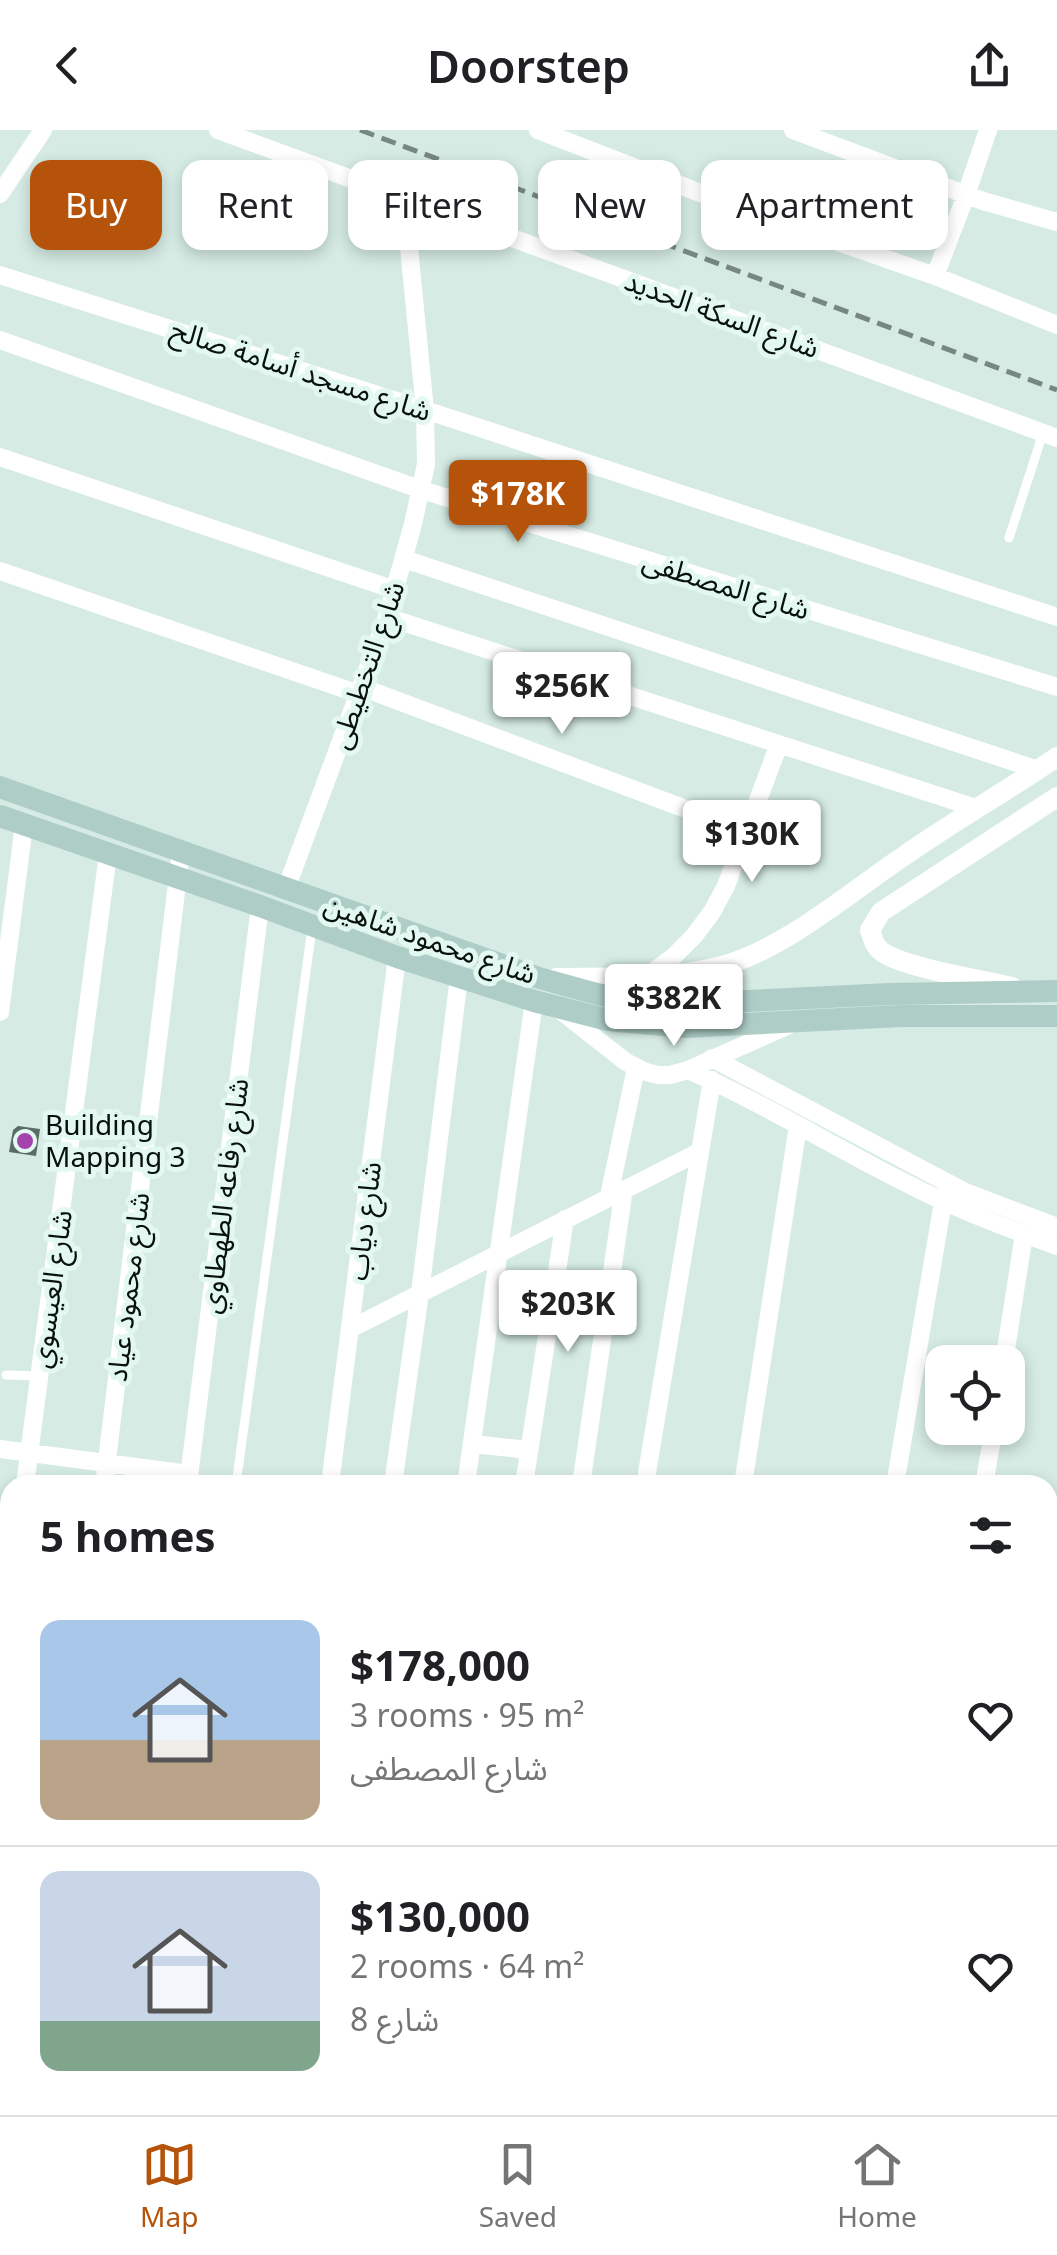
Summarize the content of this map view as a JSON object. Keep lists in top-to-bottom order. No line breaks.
{"streets":{"main road":["شارع محمود شاهين"],"street":["شارع السكة الحديد","شارع مسجد أسامة صالح","شارع المصطفى","شارع التخطيطى","شارع رفاعه الطهطاوي","شارع دياب","شارع محمود عياد","شارع العيسوي"]},"crossings":[["شارع مسجد أسامة صالح","شارع التخطيطى"],["شارع المصطفى","شارع التخطيطى"],["شارع التخطيطى","شارع محمود شاهين"],["شارع محمود شاهين","شارع رفاعه الطهطاوي"],["شارع محمود شاهين","شارع دياب"],["شارع محمود شاهين","شارع محمود عياد"],["شارع محمود شاهين","شارع العيسوي"]],"places":["Building Mapping 3"],"page":{"header":"Doorstep","chip":["Buy","Rent","Filters","New","Apartment"],"price":["$178K","$256K","$130K","$382K","$203K"],"heading":"5 homes","list":[{"name":"$178,000","note":"3 rooms · 95 m² · شارع المصطفى"},{"name":"$130,000","note":"2 rooms · 64 m² · شارع 8"}],"tabs":["Map","Saved","Home"]}}
